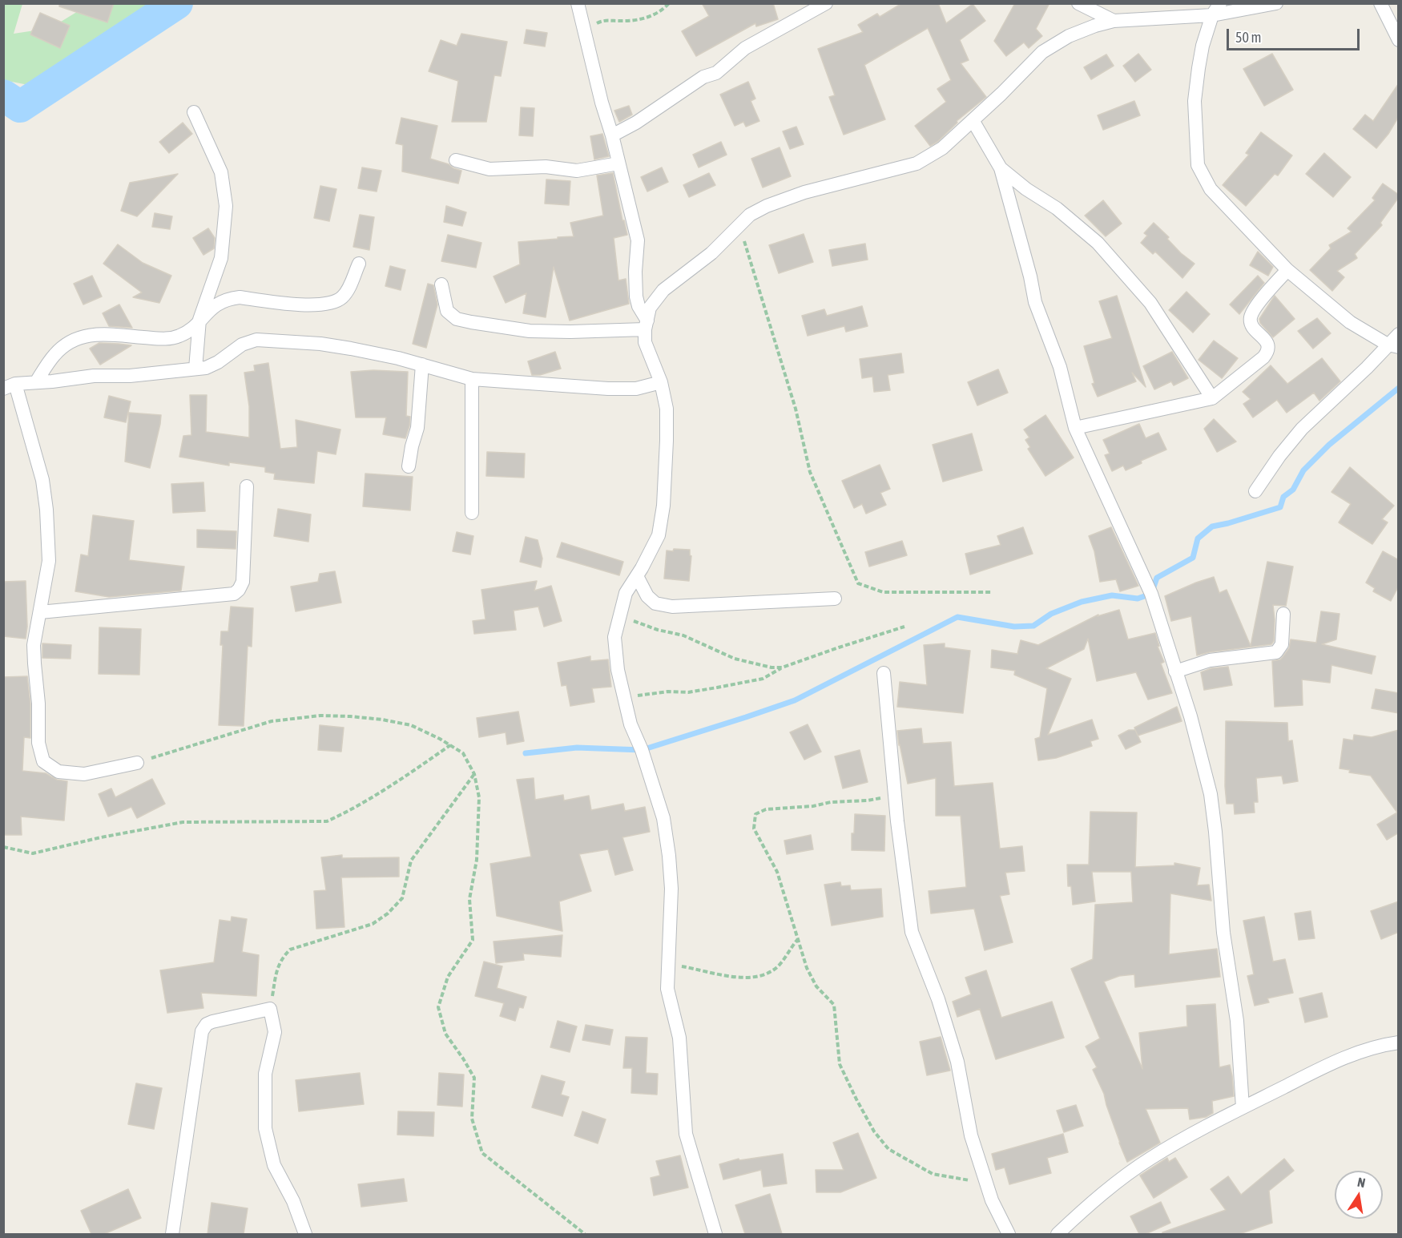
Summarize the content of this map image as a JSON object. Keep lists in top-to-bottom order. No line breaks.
{"scale_bar":"50 m","north":"top"}
